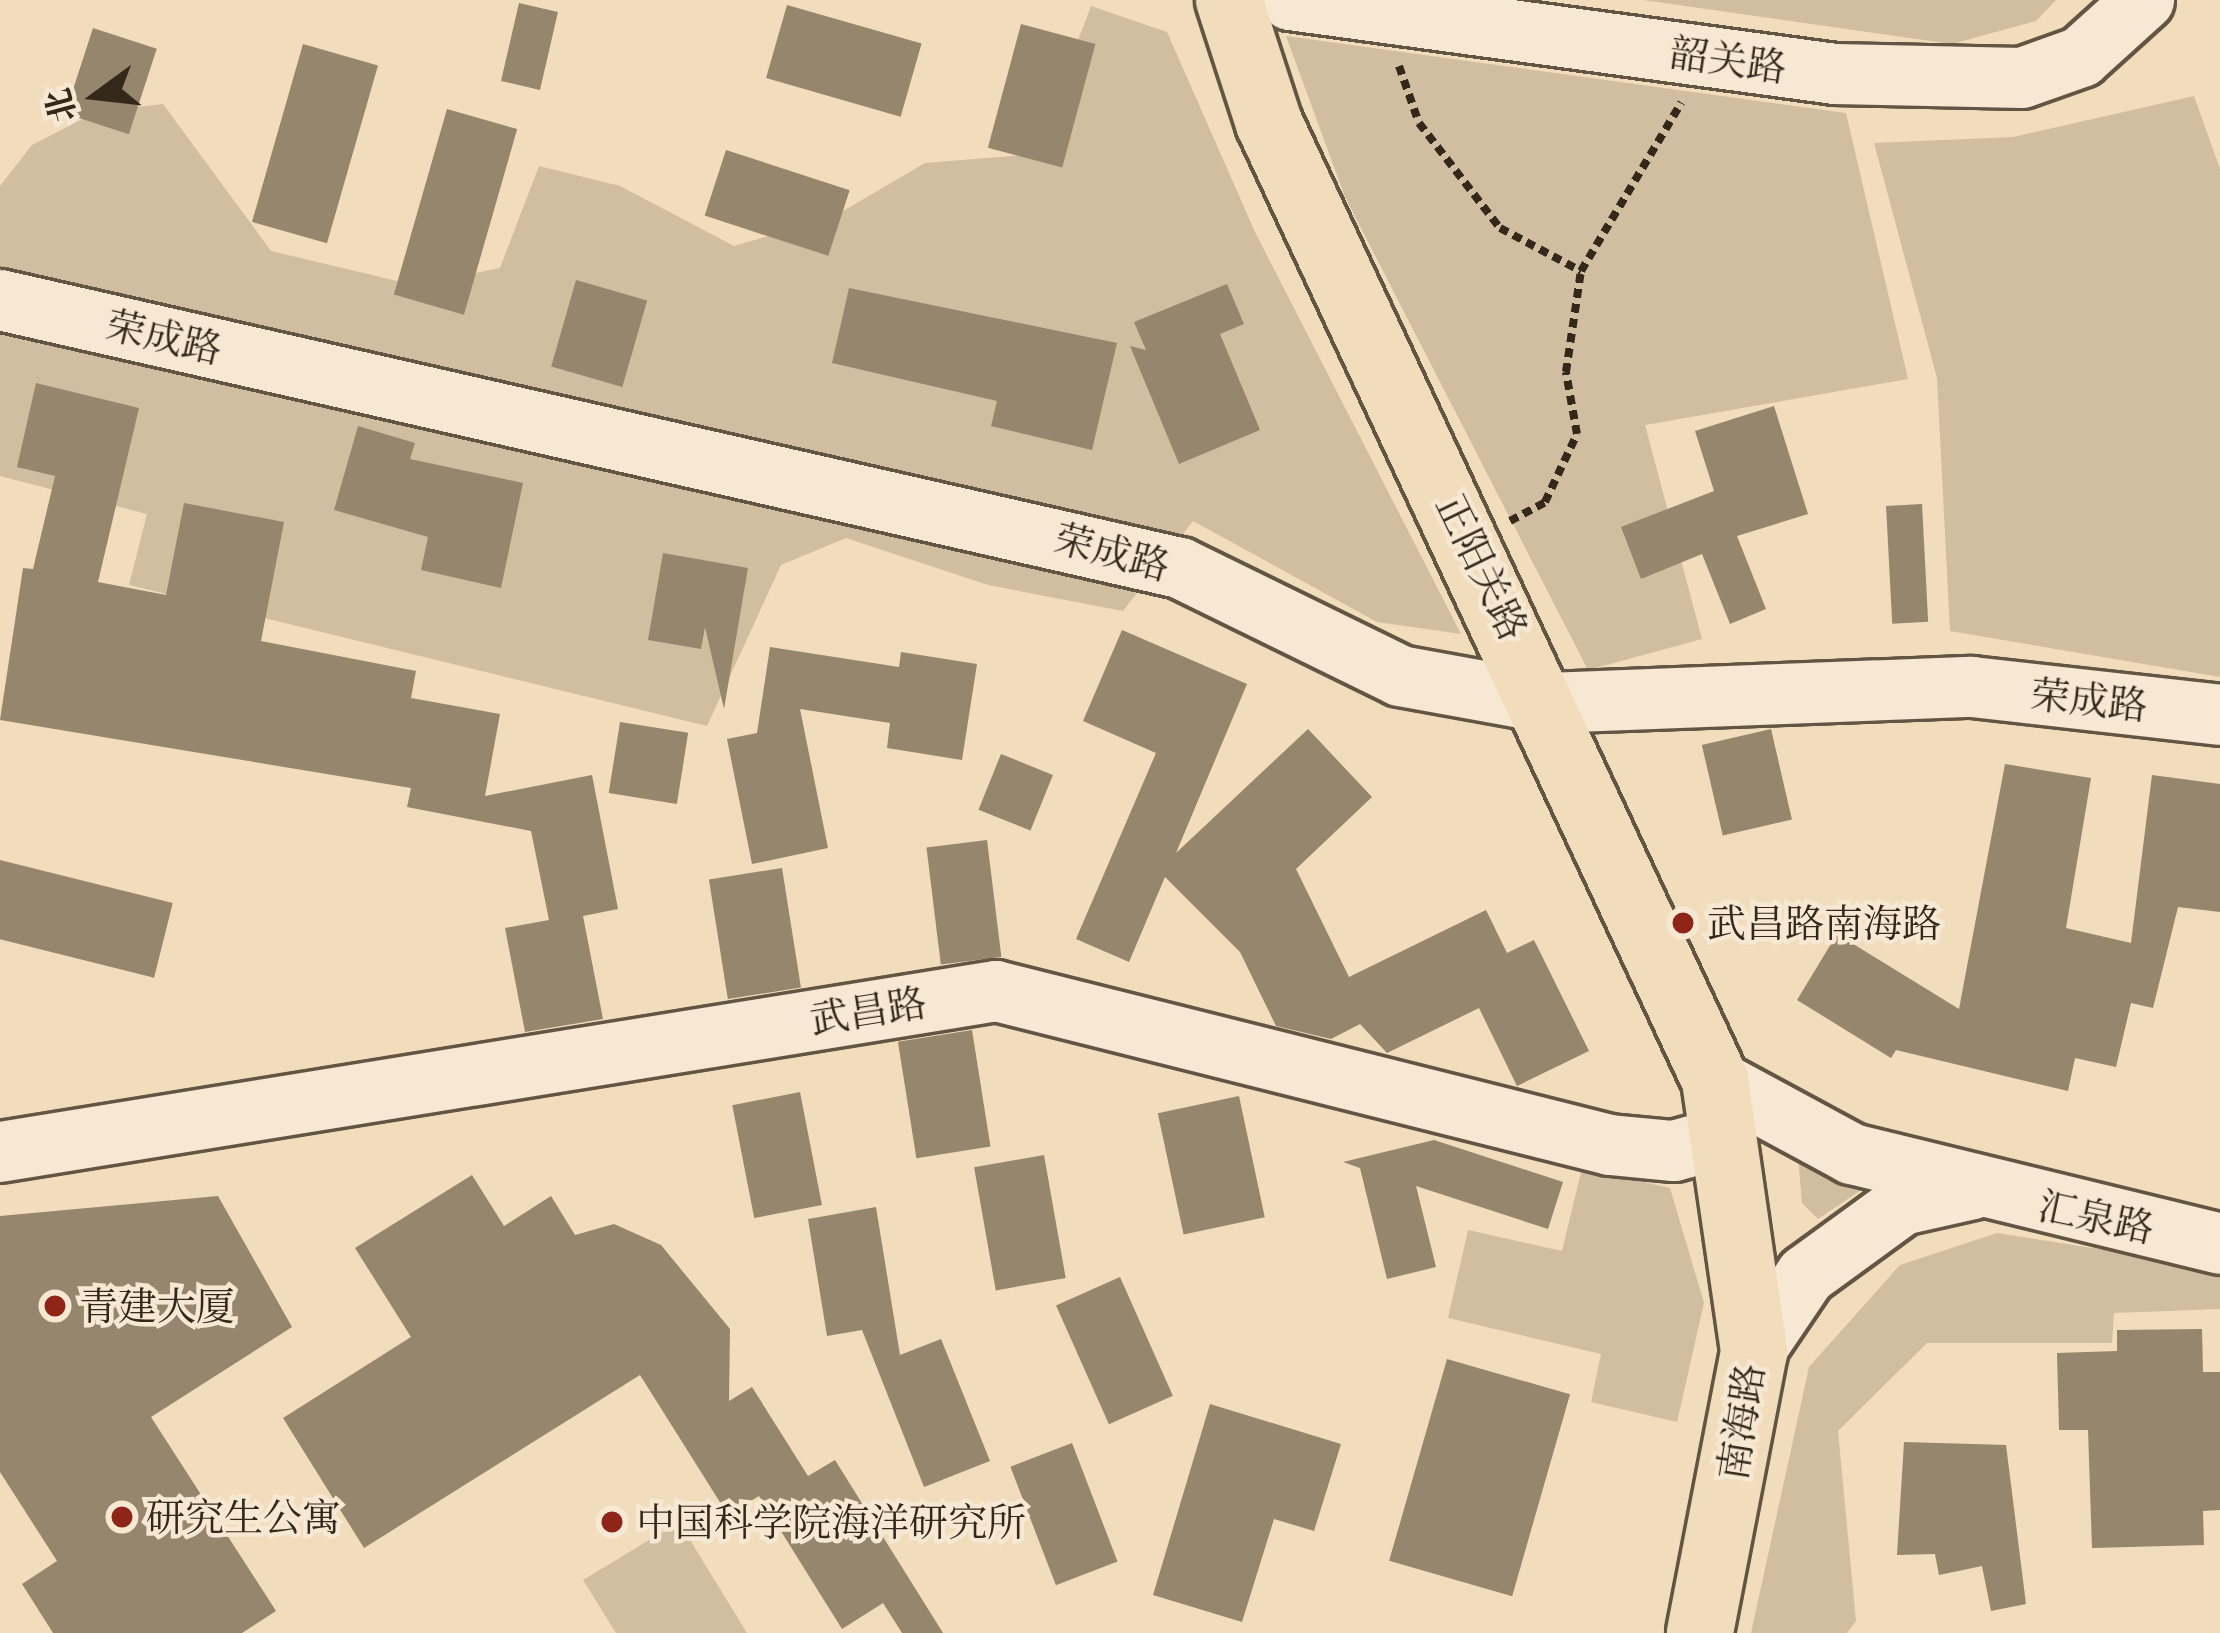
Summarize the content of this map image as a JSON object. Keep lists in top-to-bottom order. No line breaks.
{"streets":{"main road":["正阳关路","南海路"],"street":["韶关路","荣成路","武昌路","汇泉路"]},"crossings":[["荣成路","正阳关路"],["正阳关路","武昌路"],["正阳关路","汇泉路"],["正阳关路","南海路"],["武昌路","汇泉路"],["武昌路","南海路"],["汇泉路","南海路"]],"places":["武昌路南海路","青建大厦","研究生公寓","中国科学院海洋研究所"],"north":"left"}
